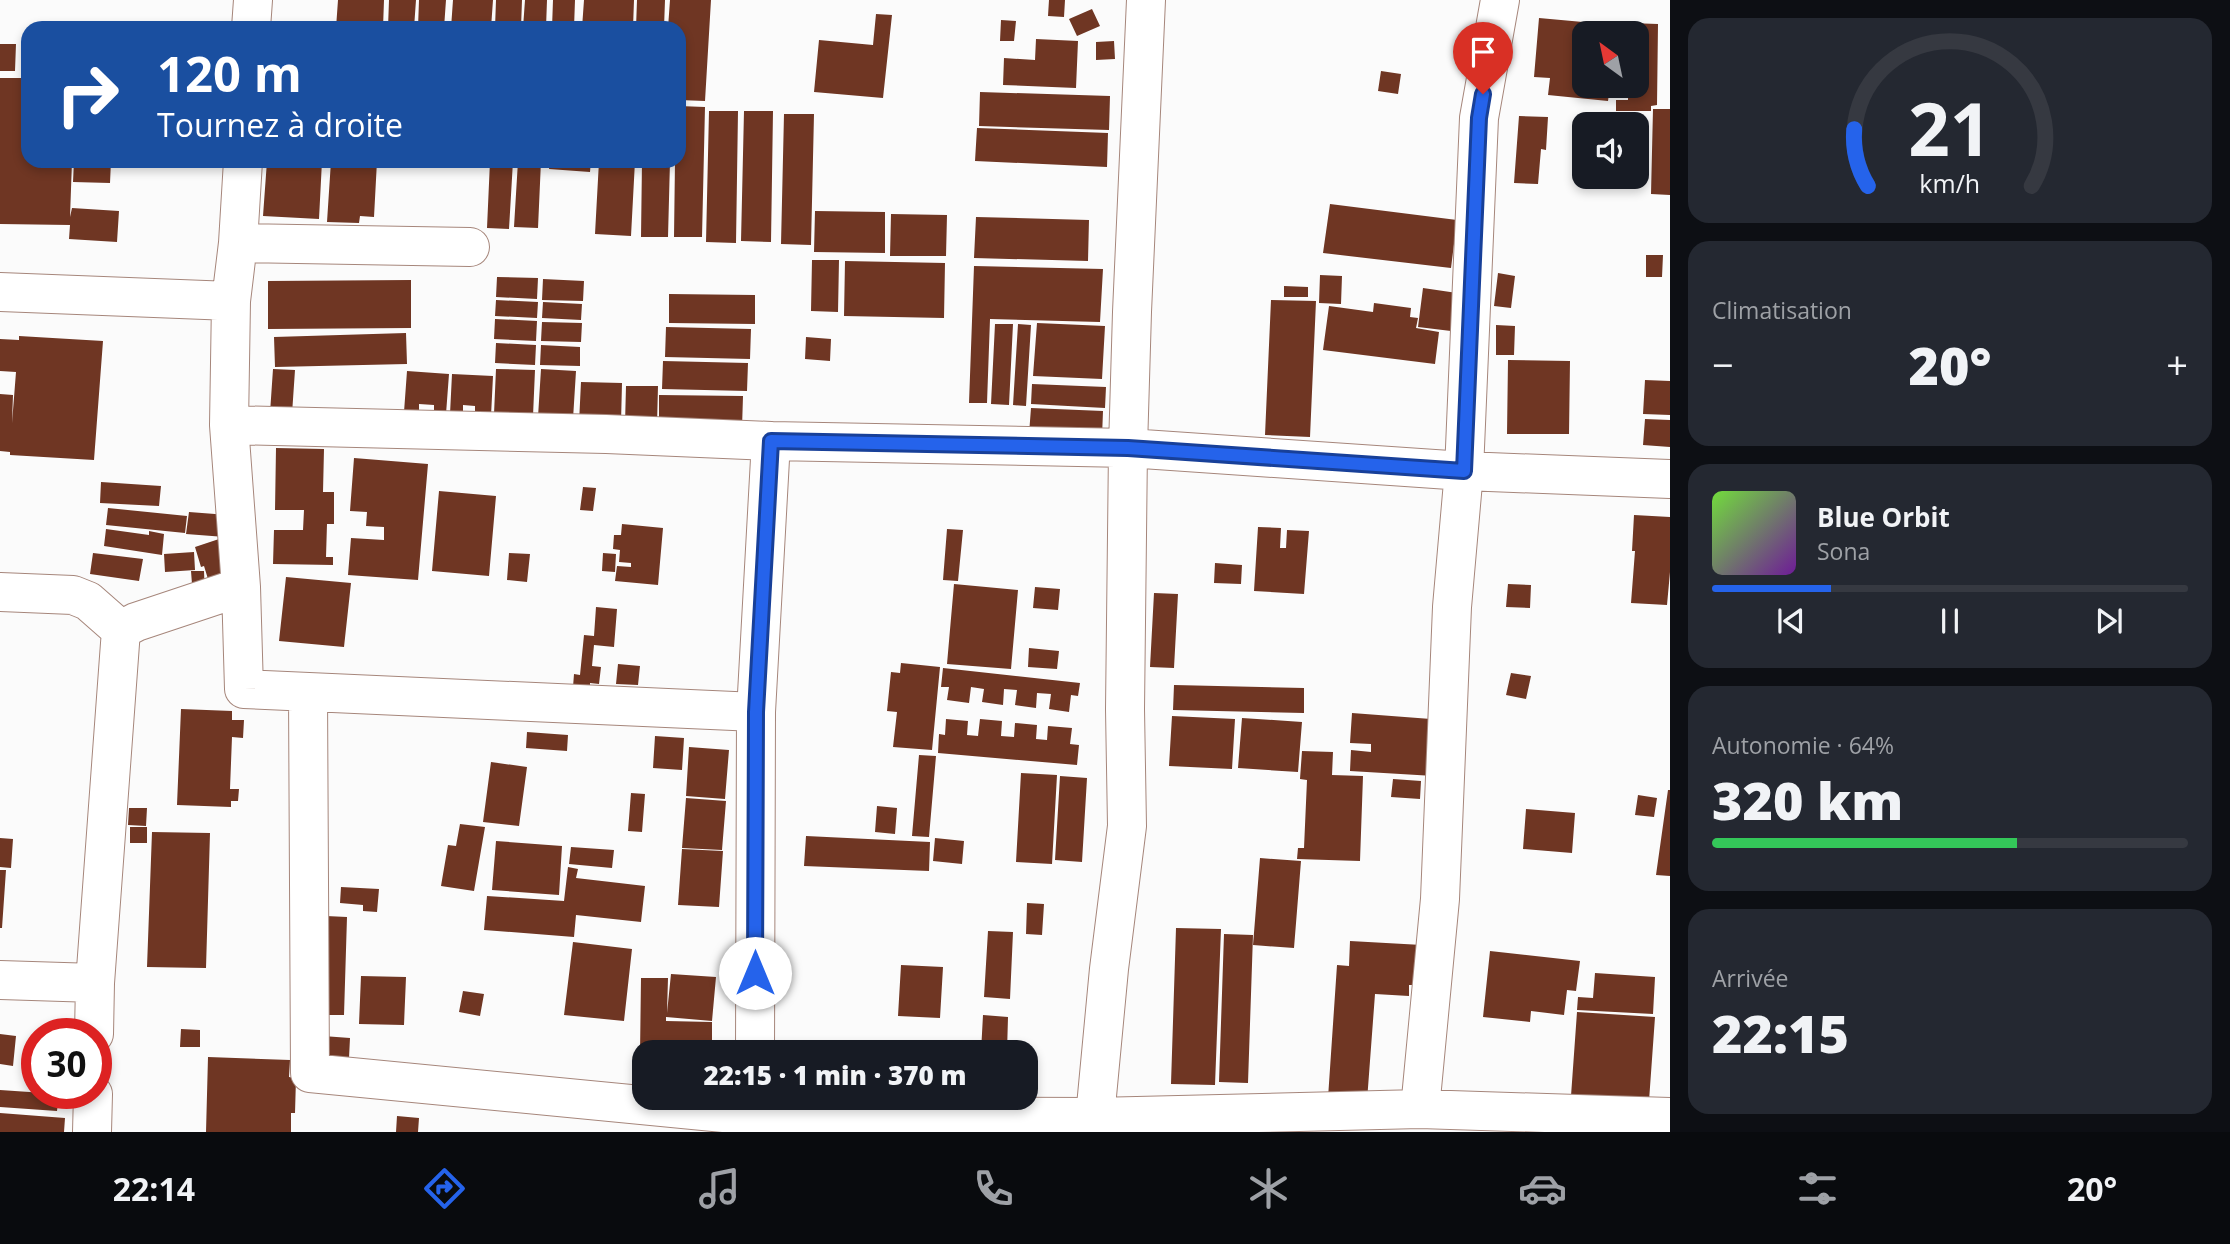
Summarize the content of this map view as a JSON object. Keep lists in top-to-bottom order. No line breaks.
{"north":"top left","page":{"turn":["120 m","Tournez à droite"],"tile":["Climatisation",["Autonomie · 64%","320 km"],["Arrivée","22:15"]],"heat":["−","20°","+"],"song":["Blue Orbit","Sona"],"limit":"30","trip":"22:15 · 1 min · 370 m","tabs":["22:14","20°"],"gauge":["21","km/h"]}}
